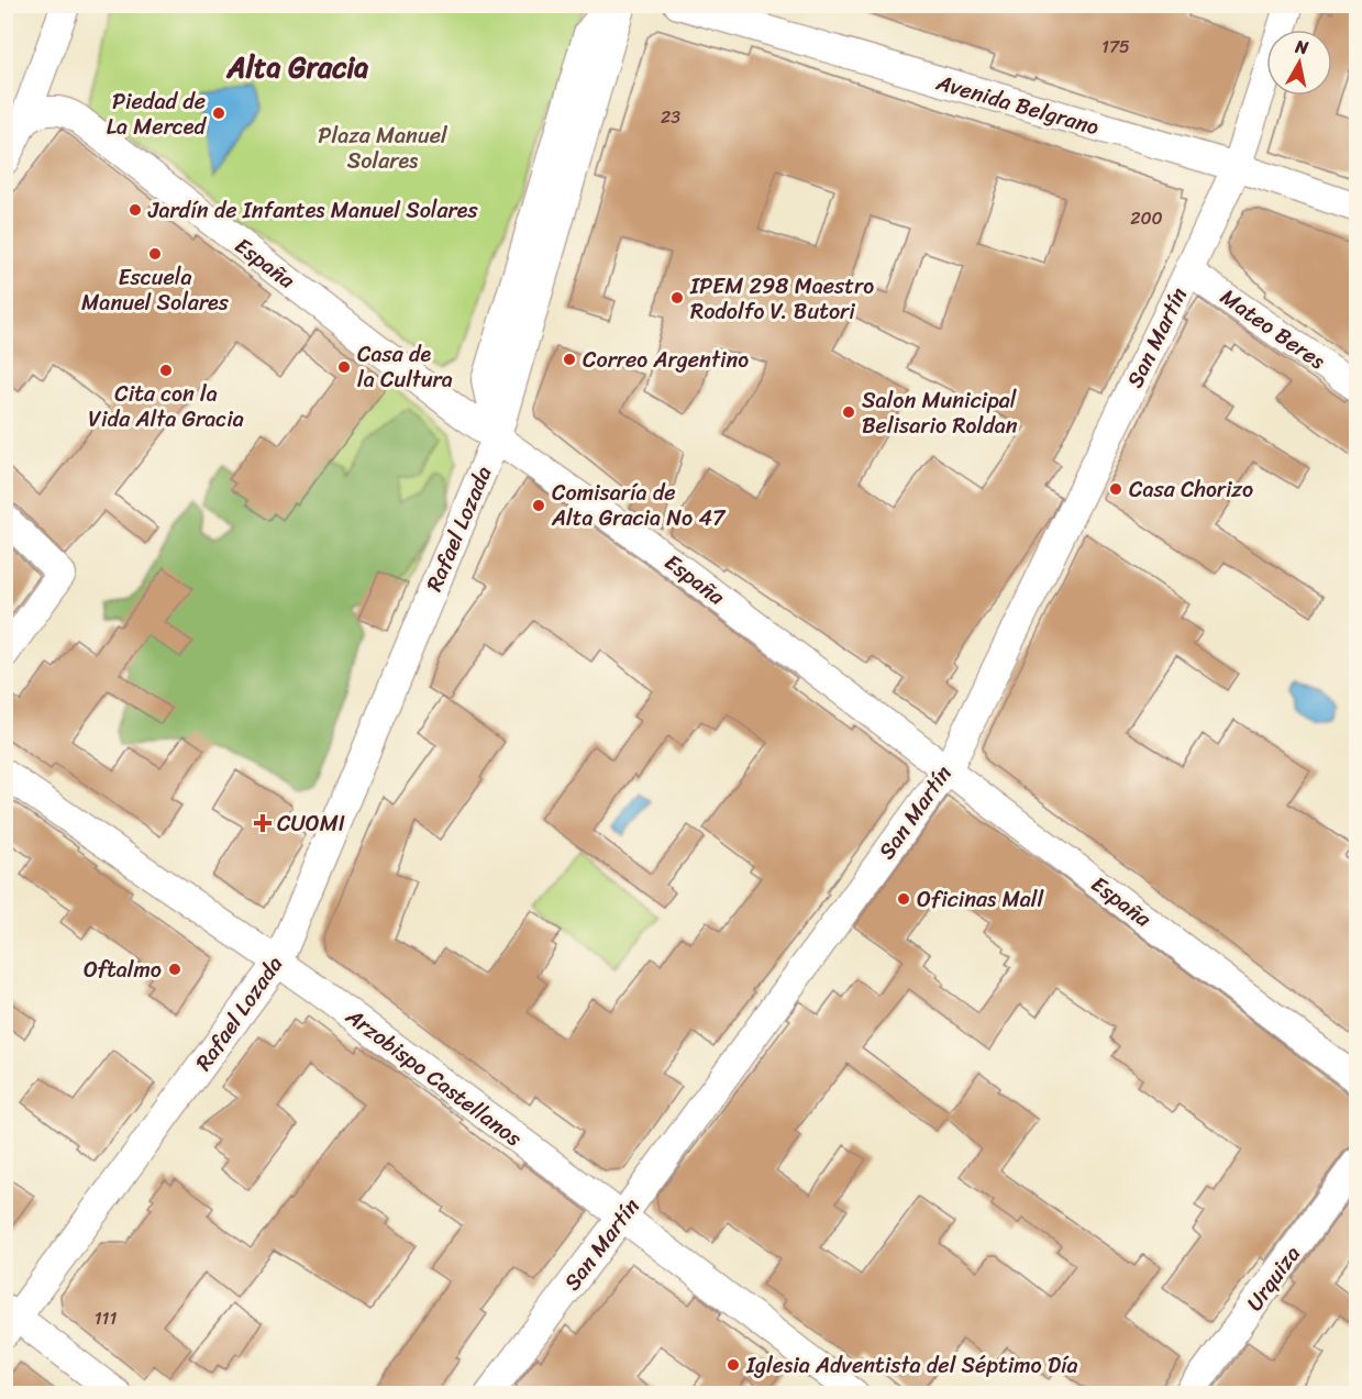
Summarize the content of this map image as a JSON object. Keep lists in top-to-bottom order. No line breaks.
{"streets":{"street":["Avenida Belgrano","España","Mateo Beres","San Martín","Rafael Lozada","Arzobispo Castellanos","Urquiza"]},"crossings":[["Avenida Belgrano","San Martín"],["España","San Martín"],["España","Rafael Lozada"],["Mateo Beres","San Martín"],["San Martín","Arzobispo Castellanos"],["Rafael Lozada","Arzobispo Castellanos"]],"districts":["Alta Gracia"],"parks":["Plaza Manuel Solares"],"places":{"other":["Piedad de La Merced","Jardín de Infantes Manuel Solares","Escuela Manuel Solares","IPEM 298 Maestro Rodolfo V. Butori","Correo Argentino","Casa de la Cultura","Cita con la Vida Alta Gracia","Salon Municipal Belisario Roldan","Casa Chorizo","Comisaría de Alta Gracia No 47","Oficinas Mall","Oftalmo","Iglesia Adventista del Séptimo Día"],"health":["CUOMI"]},"house_numbers":["175","23","200","111"],"north":"top"}
